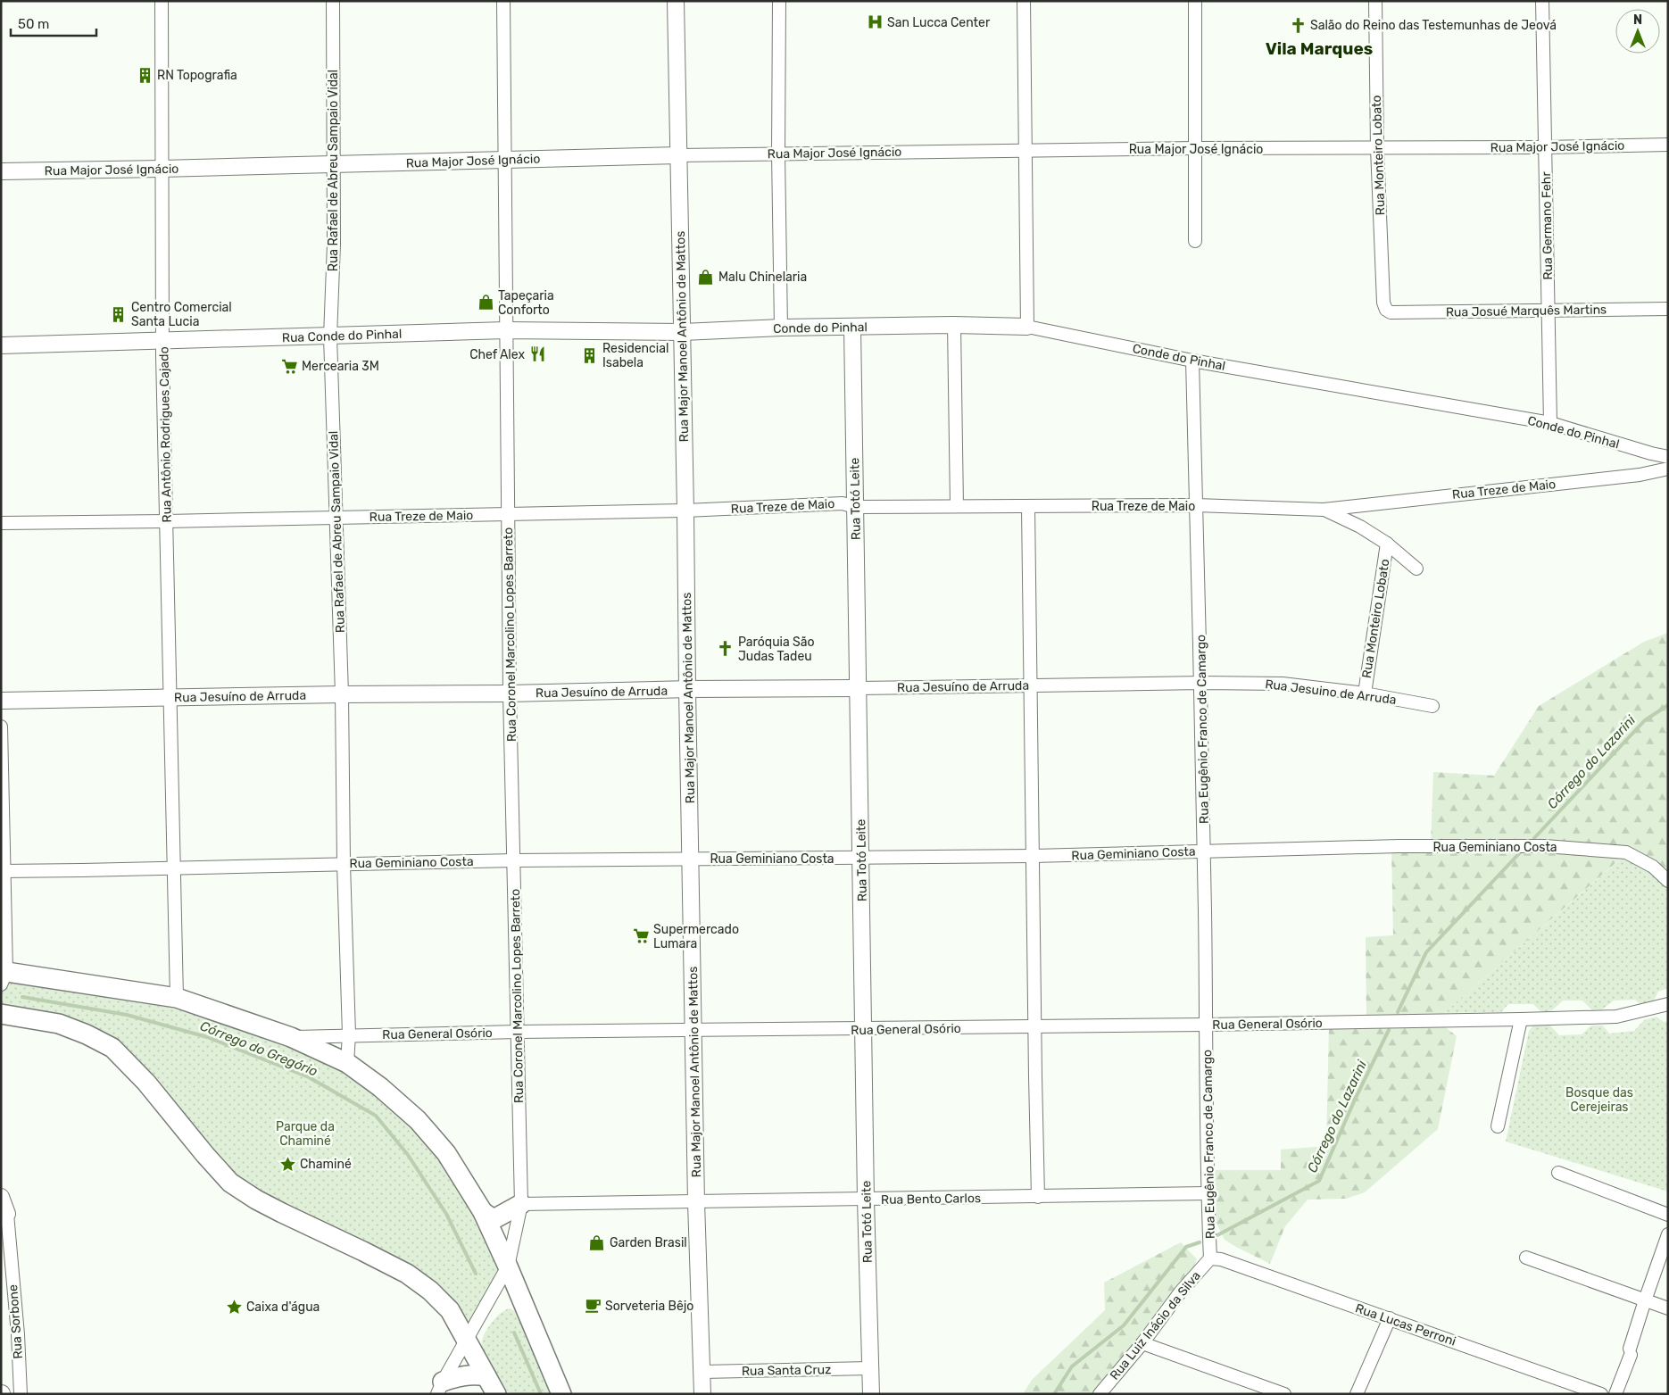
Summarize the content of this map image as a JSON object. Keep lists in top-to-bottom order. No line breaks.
{"streets":{"street":["Rua Major José Ignácio","Rua Monteiro Lobato","Rua Rafael de Abreu Sampaio Vidal","Rua Germano Fehr","Rua Josué Marquês Martins","Conde do Pinhal","Rua Conde do Pinhal","Rua Major Manoel Antônio de Mattos","Rua Antônio Rodrigues Cajado","Rua Treze de Maio","Rua Totó Leite","Rua Coronel Marcolino Lopes Barreto","Rua Jesuíno de Arruda","Rua Jesuino de Arruda","Rua Eugênio Franco de Camargo","Rua Geminiano Costa","Rua General Osório","Rua Bento Carlos","Rua Sorbone","Rua Lucas Perroni","Rua Luiz Inácio da Silva","Rua Santa Cruz"]},"crossings":[["Rua Major José Ignácio","Rua Monteiro Lobato"],["Rua Major José Ignácio","Rua Rafael de Abreu Sampaio Vidal"],["Rua Major José Ignácio","Rua Germano Fehr"],["Rua Major José Ignácio","Rua Major Manoel Antônio de Mattos"],["Rua Major José Ignácio","Rua Antônio Rodrigues Cajado"],["Rua Major José Ignácio","Rua Coronel Marcolino Lopes Barreto"],["Rua Monteiro Lobato","Rua Josué Marquês Martins"],["Rua Monteiro Lobato","Rua Jesuino de Arruda"],["Rua Rafael de Abreu Sampaio Vidal","Rua Conde do Pinhal"],["Rua Rafael de Abreu Sampaio Vidal","Rua Treze de Maio"],["Rua Rafael de Abreu Sampaio Vidal","Rua Jesuíno de Arruda"],["Rua Rafael de Abreu Sampaio Vidal","Rua Geminiano Costa"],["Rua Rafael de Abreu Sampaio Vidal","Rua General Osório"],["Rua Germano Fehr","Rua Josué Marquês Martins"],["Rua Germano Fehr","Conde do Pinhal"],["Conde do Pinhal","Rua Conde do Pinhal"],["Conde do Pinhal","Rua Major Manoel Antônio de Mattos"],["Conde do Pinhal","Rua Totó Leite"],["Conde do Pinhal","Rua Eugênio Franco de Camargo"],["Rua Conde do Pinhal","Rua Major Manoel Antônio de Mattos"],["Rua Conde do Pinhal","Rua Antônio Rodrigues Cajado"],["Rua Conde do Pinhal","Rua Coronel Marcolino Lopes Barreto"],["Rua Major Manoel Antônio de Mattos","Rua Treze de Maio"],["Rua Major Manoel Antônio de Mattos","Rua Jesuíno de Arruda"],["Rua Major Manoel Antônio de Mattos","Rua Geminiano Costa"],["Rua Major Manoel Antônio de Mattos","Rua General Osório"],["Rua Major Manoel Antônio de Mattos","Rua Bento Carlos"],["Rua Major Manoel Antônio de Mattos","Rua Santa Cruz"],["Rua Antônio Rodrigues Cajado","Rua Treze de Maio"],["Rua Antônio Rodrigues Cajado","Rua Jesuíno de Arruda"],["Rua Antônio Rodrigues Cajado","Rua Geminiano Costa"],["Rua Treze de Maio","Rua Totó Leite"],["Rua Treze de Maio","Rua Coronel Marcolino Lopes Barreto"],["Rua Treze de Maio","Rua Eugênio Franco de Camargo"],["Rua Totó Leite","Rua Jesuíno de Arruda"],["Rua Totó Leite","Rua Geminiano Costa"],["Rua Totó Leite","Rua General Osório"],["Rua Totó Leite","Rua Bento Carlos"],["Rua Totó Leite","Rua Santa Cruz"],["Rua Coronel Marcolino Lopes Barreto","Rua Jesuíno de Arruda"],["Rua Coronel Marcolino Lopes Barreto","Rua Geminiano Costa"],["Rua Coronel Marcolino Lopes Barreto","Rua General Osório"],["Rua Coronel Marcolino Lopes Barreto","Rua Bento Carlos"],["Rua Jesuíno de Arruda","Rua Jesuino de Arruda"],["Rua Jesuíno de Arruda","Rua Eugênio Franco de Camargo"],["Rua Jesuino de Arruda","Rua Eugênio Franco de Camargo"],["Rua Eugênio Franco de Camargo","Rua Geminiano Costa"],["Rua Eugênio Franco de Camargo","Rua General Osório"],["Rua Eugênio Franco de Camargo","Rua Bento Carlos"],["Rua Eugênio Franco de Camargo","Rua Lucas Perroni"],["Rua Eugênio Franco de Camargo","Rua Luiz Inácio da Silva"],["Rua Lucas Perroni","Rua Luiz Inácio da Silva"]],"districts":["Vila Marques"],"water":["Córrego do Lazarini","Córrego do Gregório"],"parks":["Bosque das Cerejeiras","Parque da Chaminé"],"places":{"hospital":["San Lucca Center"],"church":["Salão do Reino das Testemunhas de Jeová","Paróquia São Judas Tadeu"],"building":["RN Topografia","Centro Comercial Santa Lucia","Residencial Isabela"],"shop":["Malu Chinelaria","Tapeçaria Conforto","Garden Brasil"],"restaurant":["Chef Alex"],"supermarket":["Mercearia 3M","Supermercado Lumara"],"place":["Chaminé","Caixa d'água"],"cafe":["Sorveteria Bêjo"]},"scale_bar":"50 m","north":"top"}
